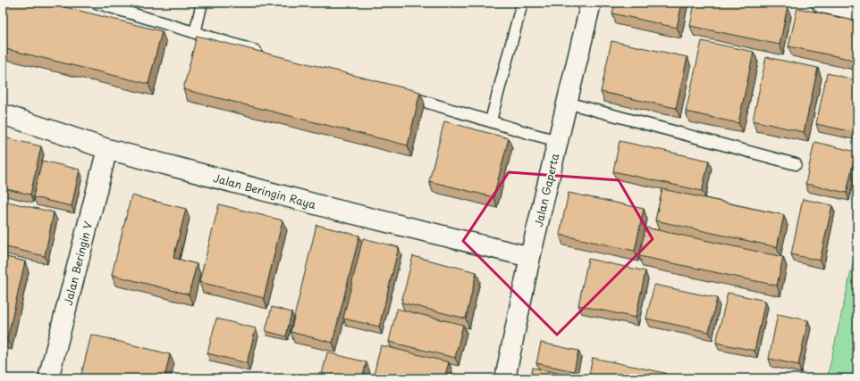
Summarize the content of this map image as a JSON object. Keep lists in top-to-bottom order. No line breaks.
{"streets":{"street":["Jalan Gaperta","Jalan Beringin Raya","Jalan Beringin V"]},"crossings":[["Jalan Gaperta","Jalan Beringin Raya"],["Jalan Beringin Raya","Jalan Beringin V"]]}
